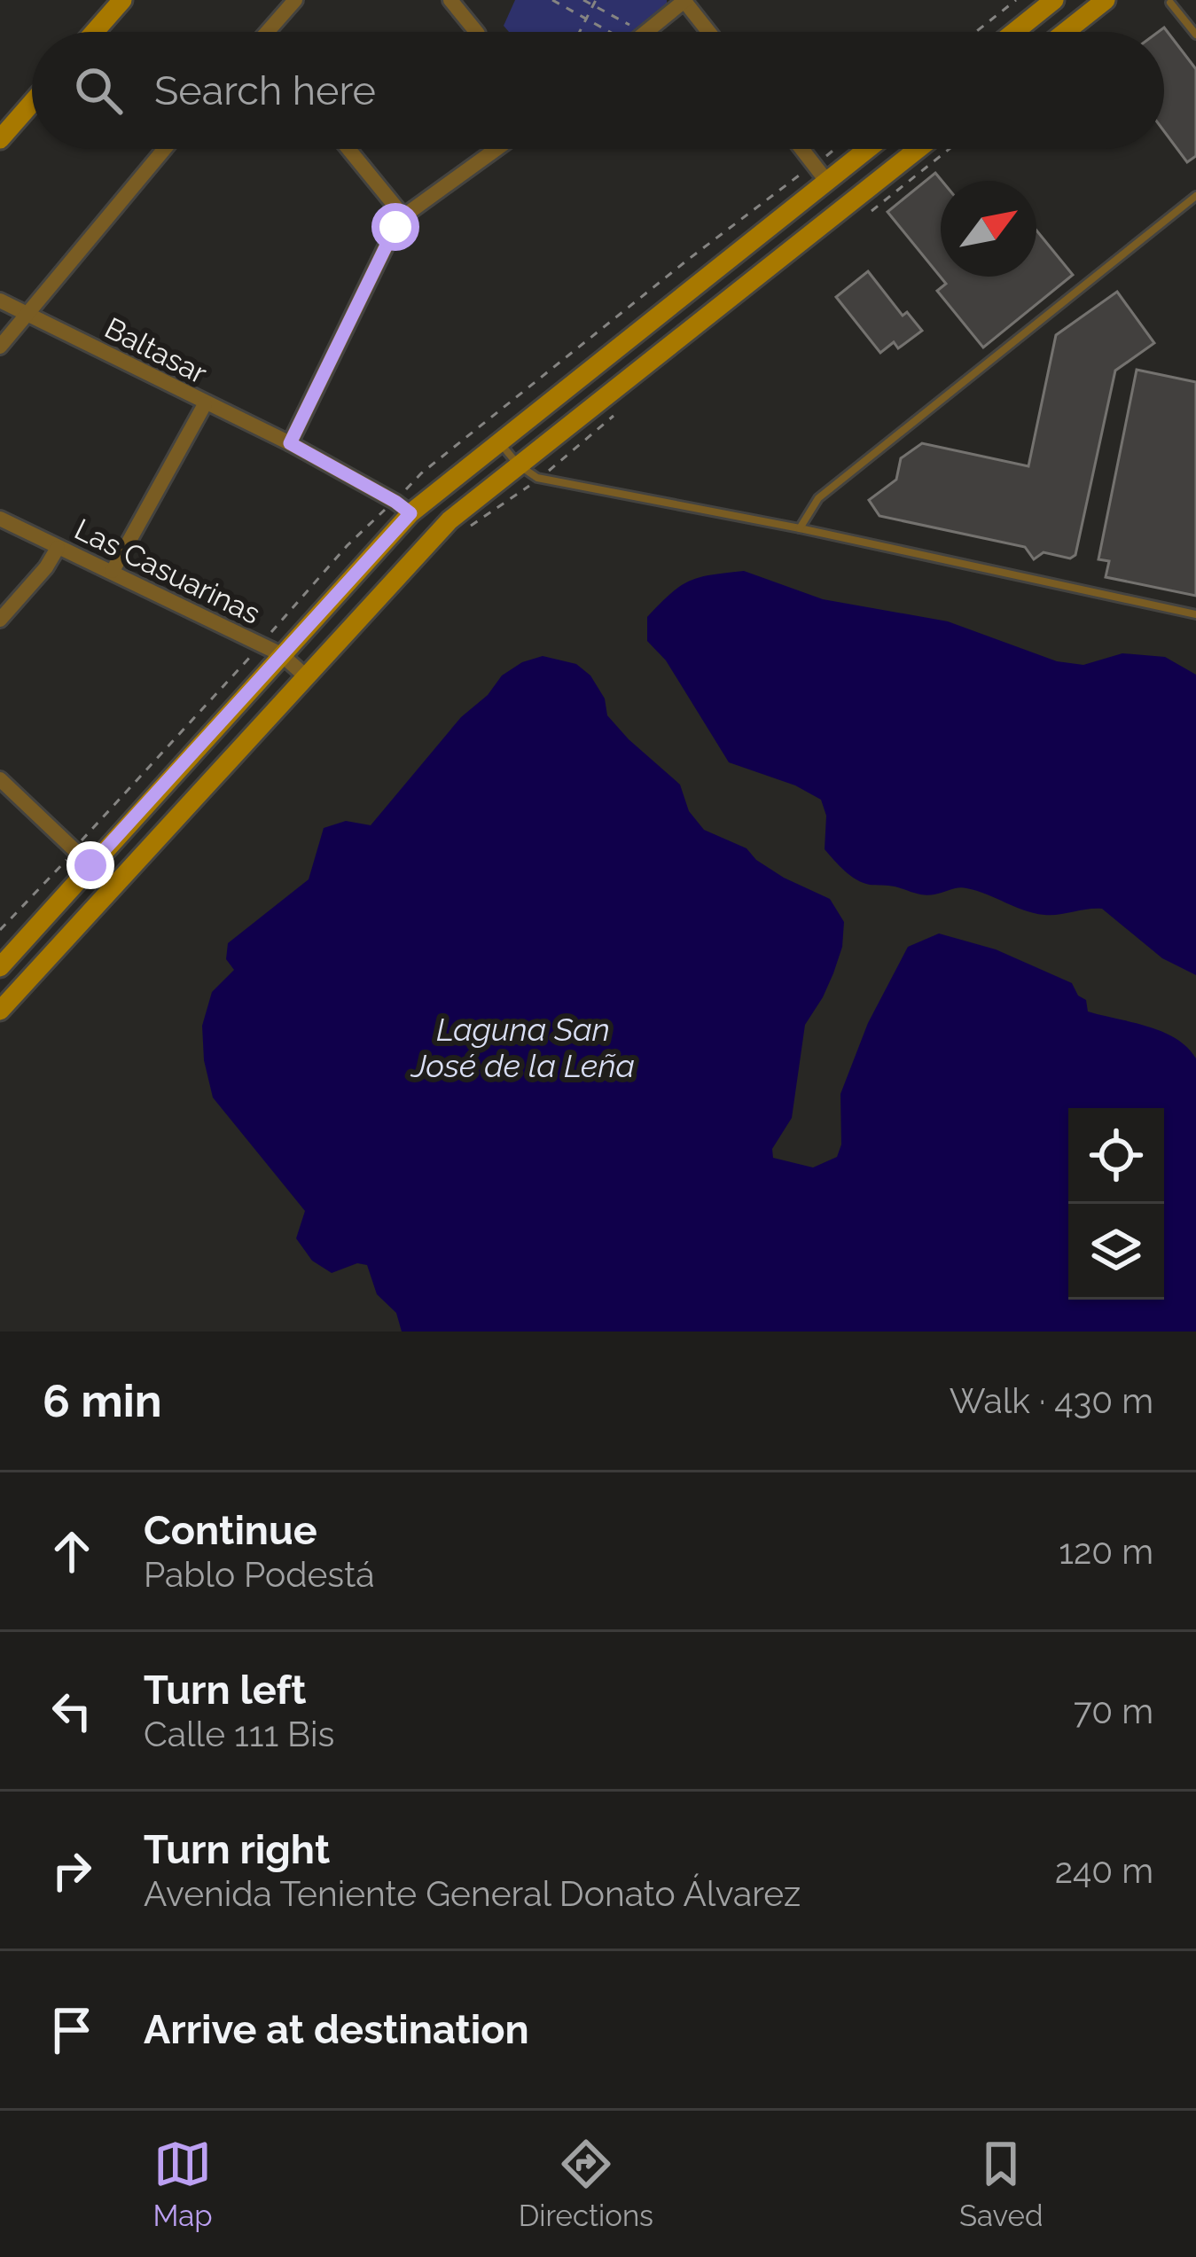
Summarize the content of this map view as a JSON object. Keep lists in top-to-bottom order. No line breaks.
{"streets":{"street":["Baltasar","Las Casuarinas"]},"water":["Laguna San José de la Leña"],"north":"top right","page":{"search":"Search here","heading":["6 min","Walk · 430 m"],"list":[["Continue","Pablo Podestá","120 m"],["Turn left","Calle 111 Bis","70 m"],["Turn right","Avenida Teniente General Donato Álvarez","240 m"],"Arrive at destination"],"nav":["Map","Directions","Saved"]}}
